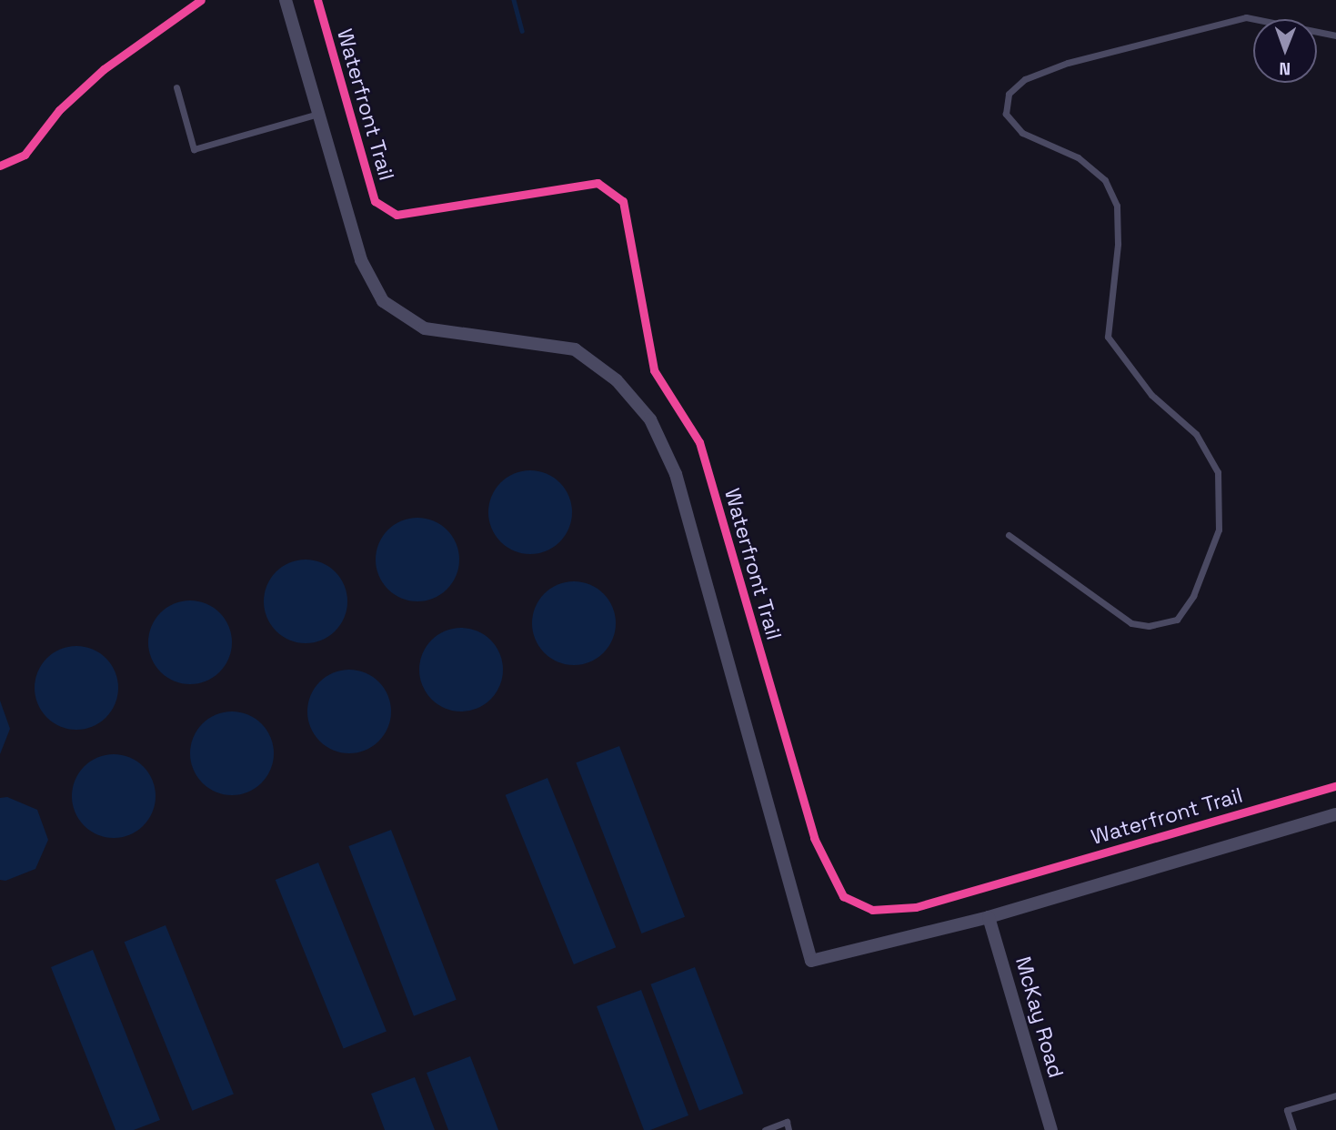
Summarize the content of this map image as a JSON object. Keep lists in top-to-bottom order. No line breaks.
{"streets":{"street":["McKay Road"],"cycle path":["Waterfront Trail"]},"north":"bottom"}
